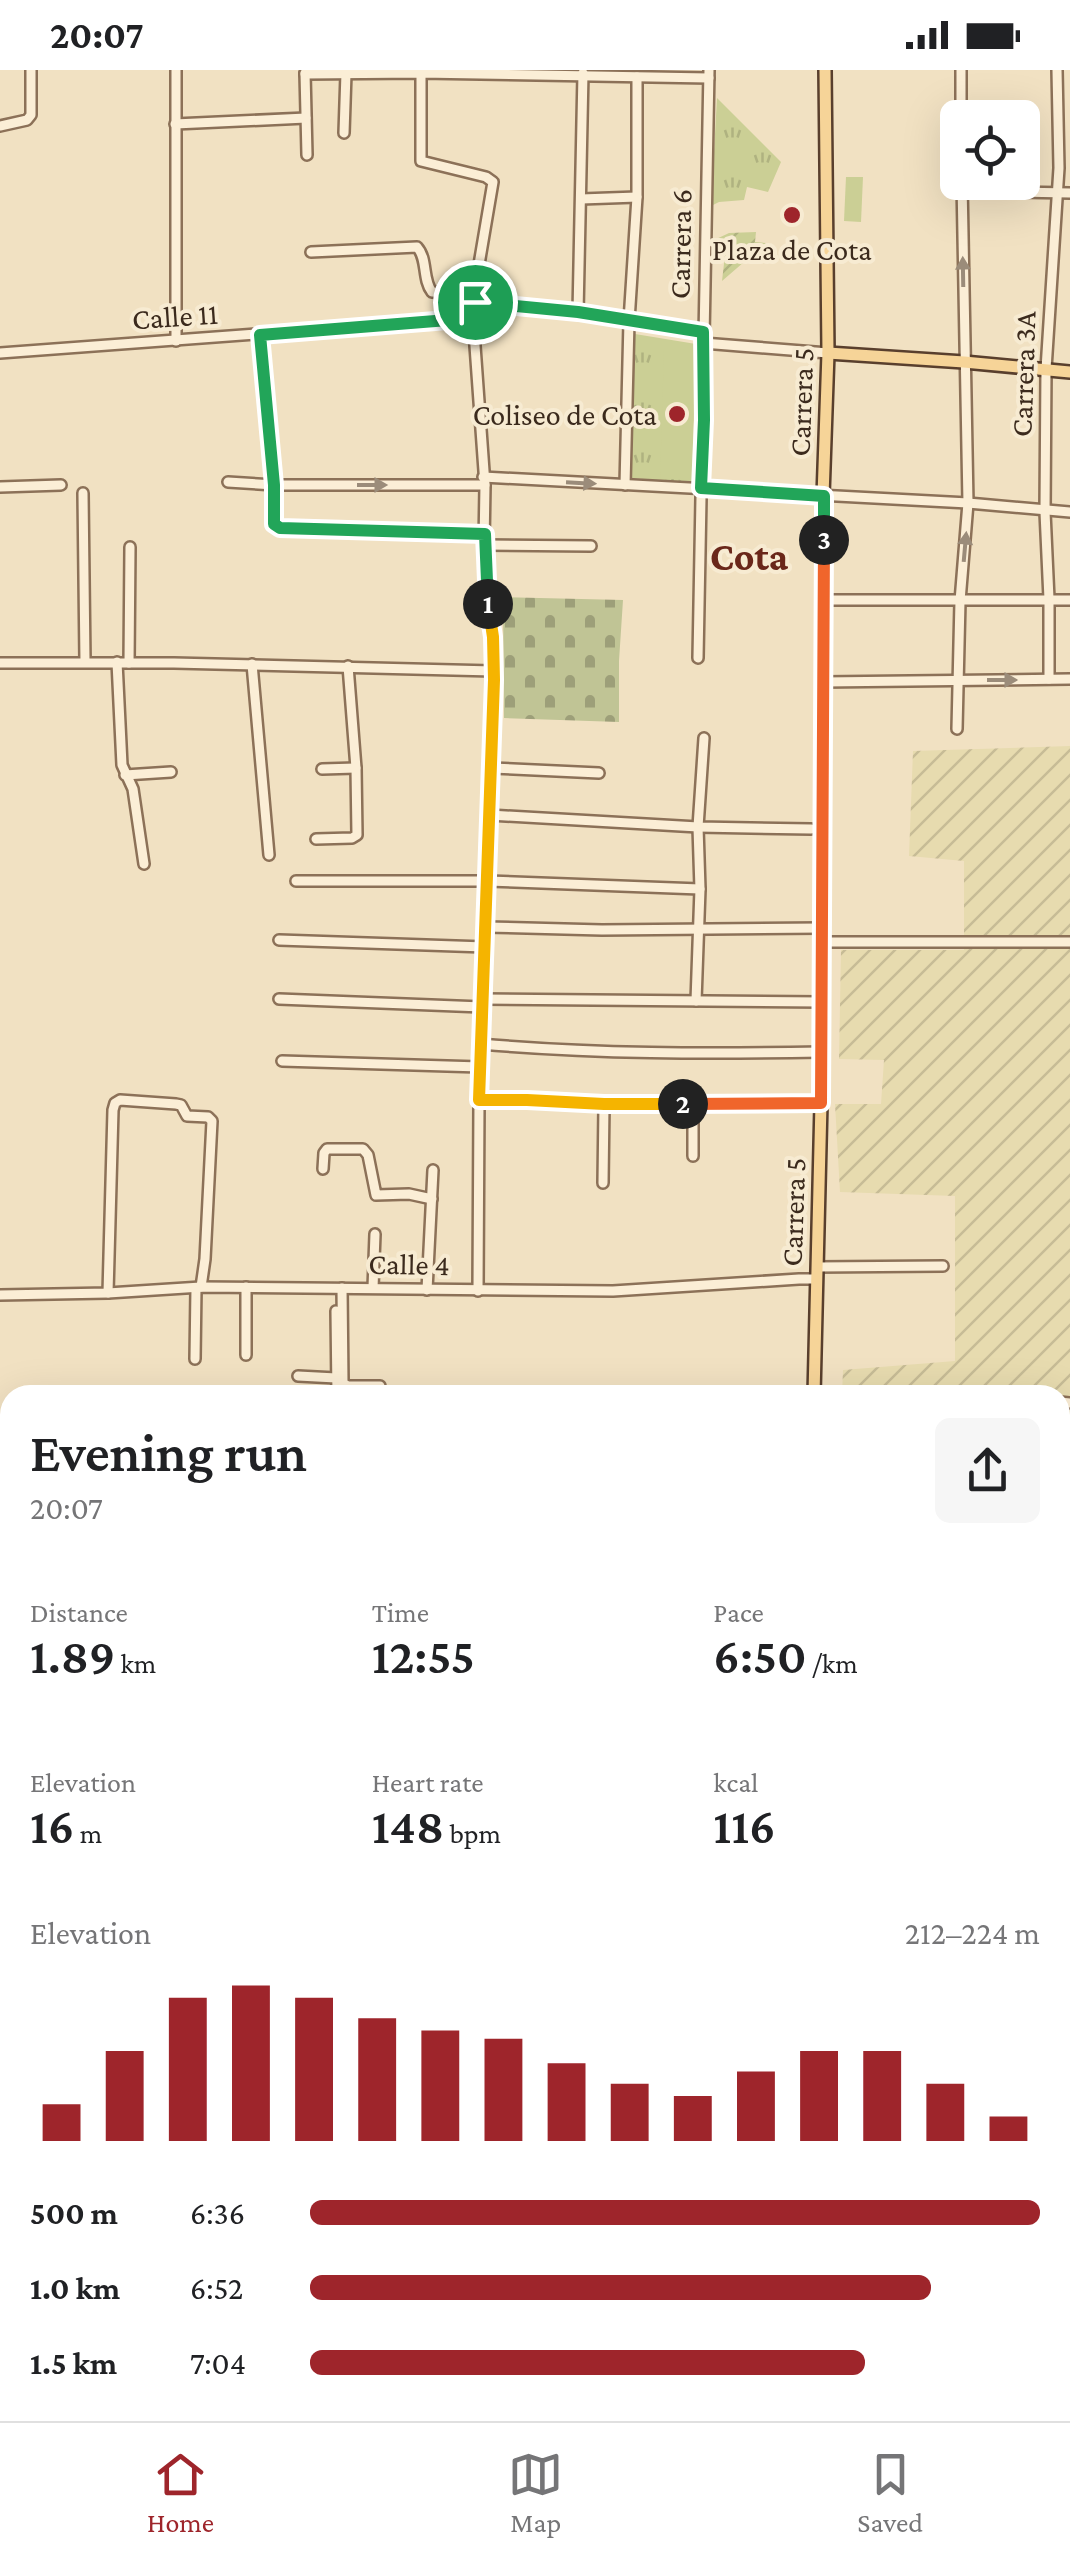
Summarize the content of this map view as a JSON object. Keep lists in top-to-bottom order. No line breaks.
{"streets":{"main road":["Carrera 5"],"street":["Carrera 6","Calle 11","Carrera 3A","Calle 4"]},"crossings":[["Carrera 5","Calle 4"]],"districts":["Cota"],"places":["Plaza de Cota","Coliseo de Cota"],"page":{"status":"20:07","pins":["3","1","2"],"heading":["Evening run","20:07"],"stats":[["Distance","1.89 km"],["Time","12:55"],["Pace","6:50 /km"],["Elevation","16 m"],["Heart rate","148 bpm"],["kcal","116"]],"chart":["Elevation","212–224 m"],"list":[{"name":"500 m","note":"6:36"},{"name":"1.0 km","note":"6:52"},{"name":"1.5 km","note":"7:04"}],"tabs":["Home","Map","Saved"]}}
